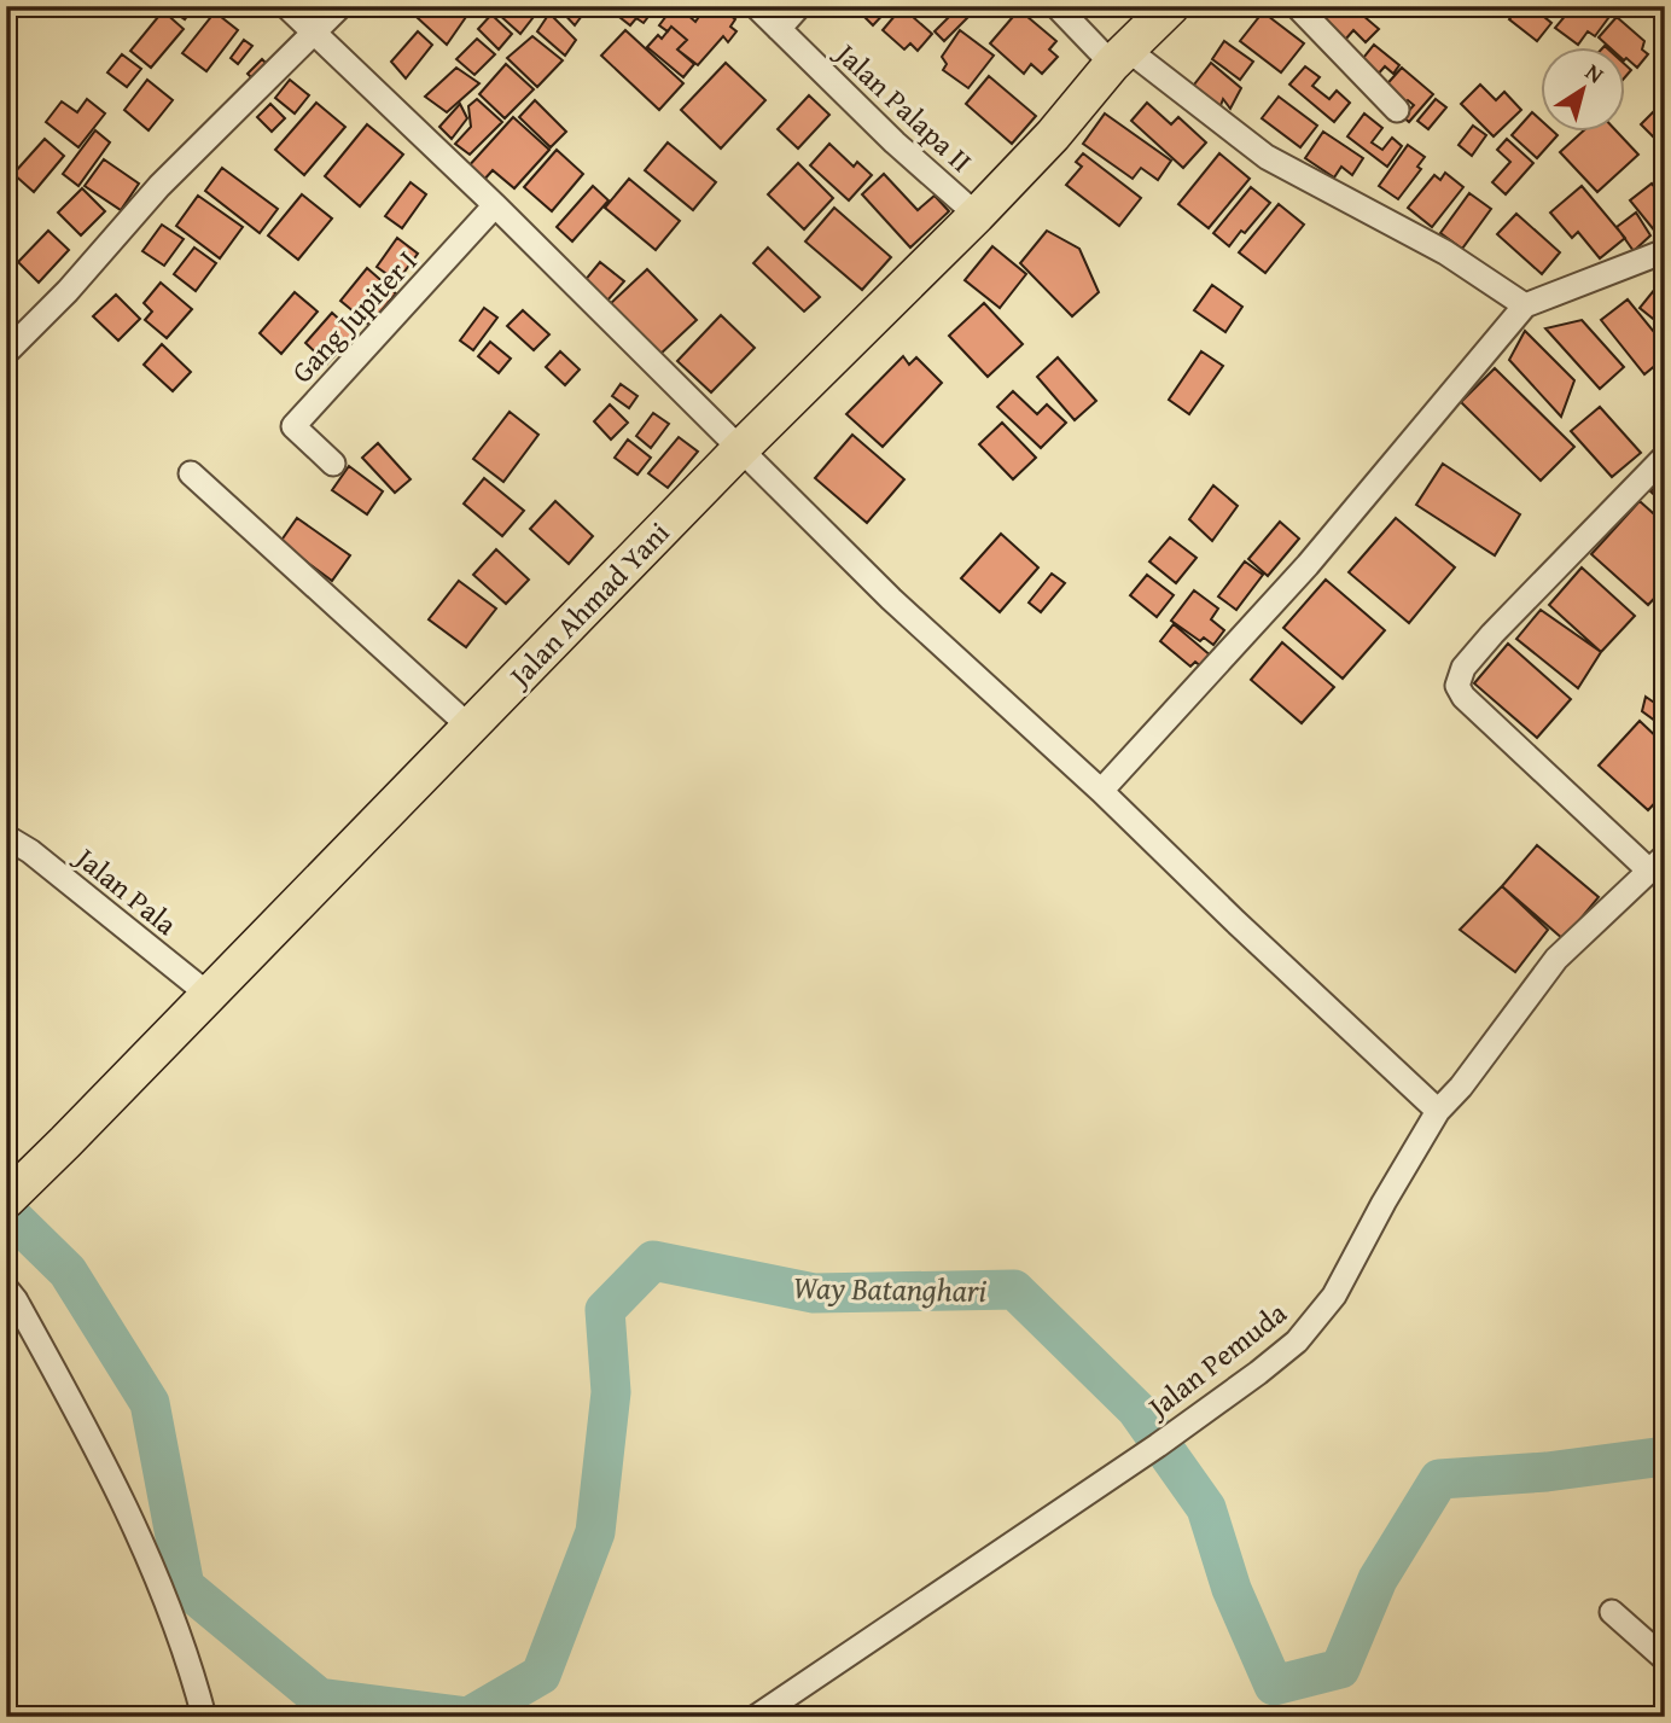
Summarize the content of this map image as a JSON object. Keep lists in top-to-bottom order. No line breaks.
{"streets":{"main road":["Jalan Ahmad Yani"],"street":["Jalan Palapa II","Gang Jupiter I","Jalan Pala","Jalan Pemuda"]},"crossings":[["Jalan Palapa II","Jalan Ahmad Yani"],["Jalan Ahmad Yani","Jalan Pala"]],"water":["Way Batanghari"],"north":"top right"}
